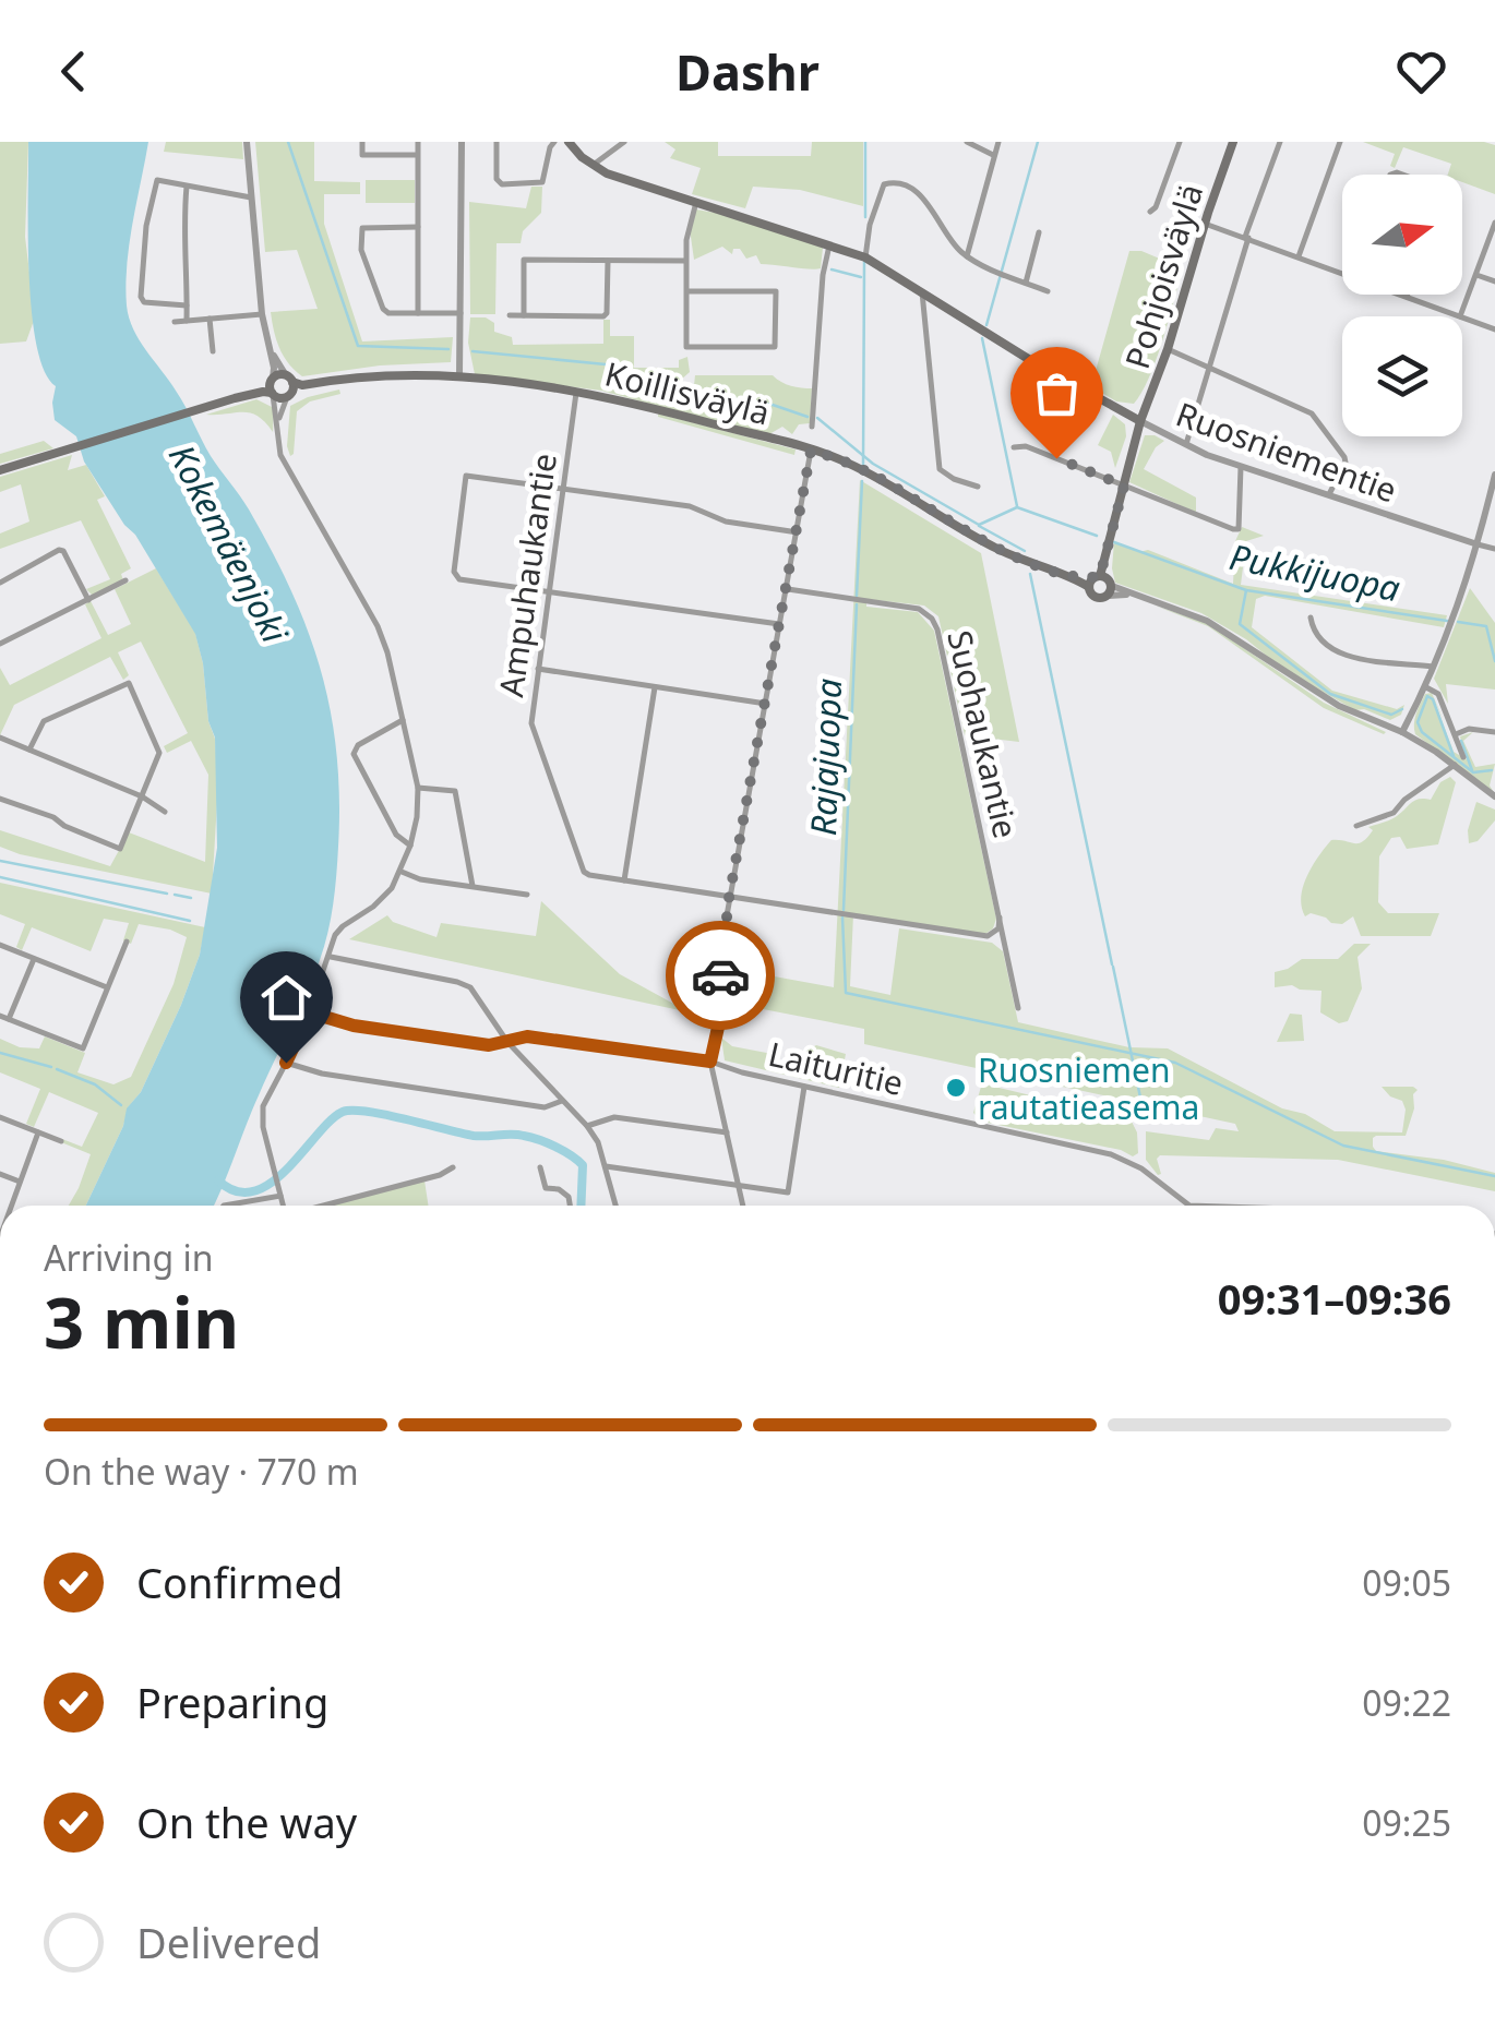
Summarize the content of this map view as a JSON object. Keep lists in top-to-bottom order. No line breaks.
{"streets":{"main road":["Pohjoisväylä","Koillisväylä","Ruosniementie"],"street":["Ampuhaukantie","Suohaukantie","Laituritie"]},"crossings":[["Pohjoisväylä","Koillisväylä"],["Pohjoisväylä","Ruosniementie"],["Koillisväylä","Ampuhaukantie"],["Ampuhaukantie","Suohaukantie"]],"water":["Kokemäenjoki","Pukkijuopa","Rajajuopa"],"places":["Ruosniemen rautatieasema"],"north":"right","page":{"header":"Dashr","heading":["3 min","Arriving in","09:31–09:36"],"bar":"On the way · 770 m","list":[["Confirmed","09:05"],["Preparing","09:22"],["On the way","09:25"],"Delivered"]}}
